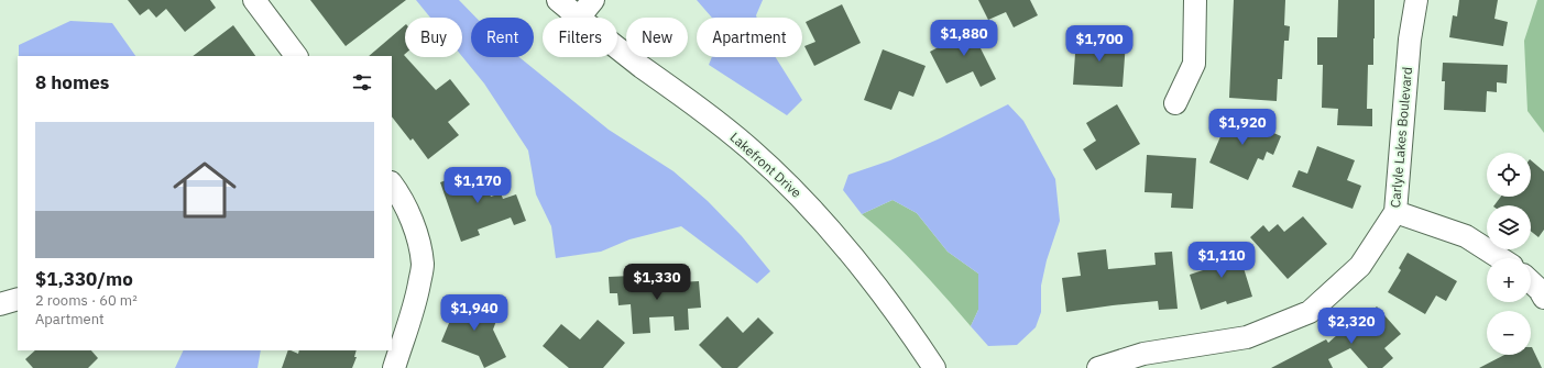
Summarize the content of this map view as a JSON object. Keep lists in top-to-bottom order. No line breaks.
{"streets":{"street":["Carlyle Lakes Boulevard","Lakefront Drive"]},"page":{"chip":["Buy","Rent","Filters","New","Apartment"],"price":["$1,880","$1,700","$1,920","$1,170","$1,110","$1,330","$1,940","$2,320"],"heading":"8 homes","list":[{"name":"$1,330/mo","note":"2 rooms · 60 m² · Apartment"}],"map_buttons":["+","−"]}}
